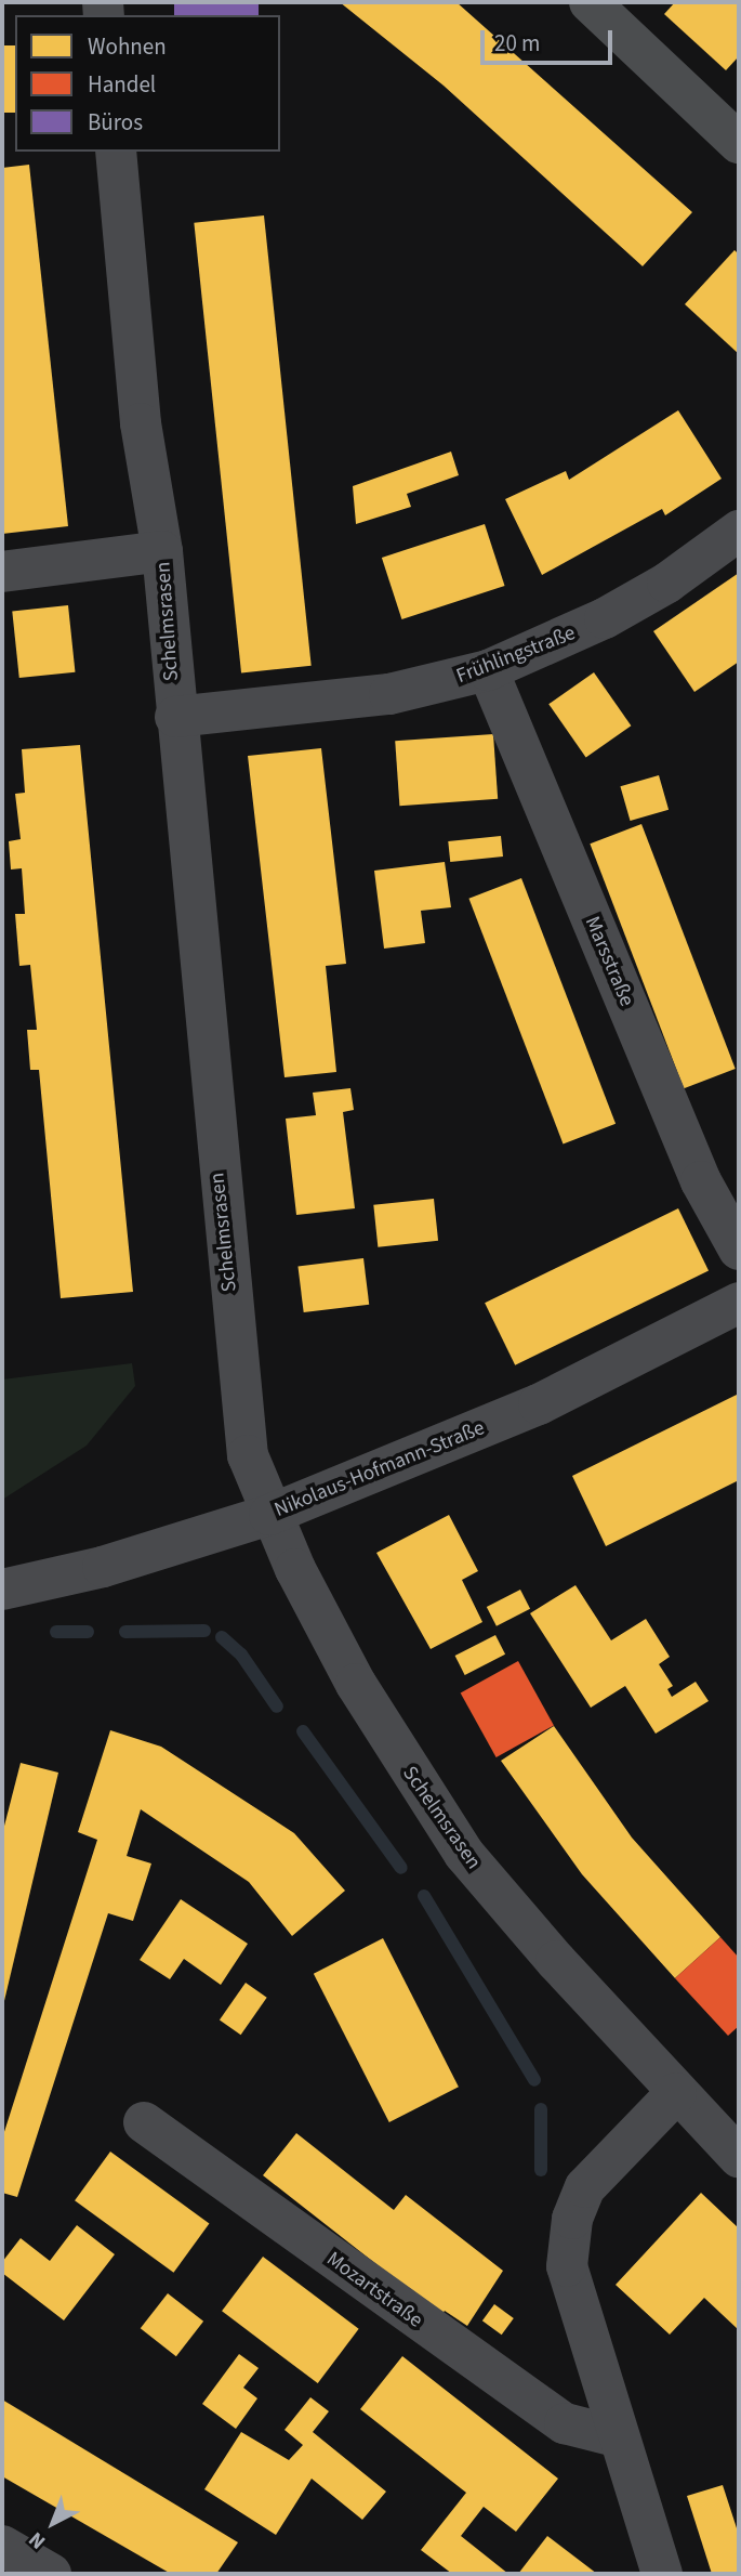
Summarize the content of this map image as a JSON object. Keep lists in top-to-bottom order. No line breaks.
{"streets":{"street":["Schelmsrasen","Frühlingstraße","Marsstraße","Nikolaus-Hofmann-Straße","Mozartstraße"]},"crossings":[["Schelmsrasen","Frühlingstraße"],["Schelmsrasen","Nikolaus-Hofmann-Straße"],["Frühlingstraße","Marsstraße"]],"legend":["Wohnen","Handel","Büros"],"scale_bar":"20 m","north":"bottom left"}
